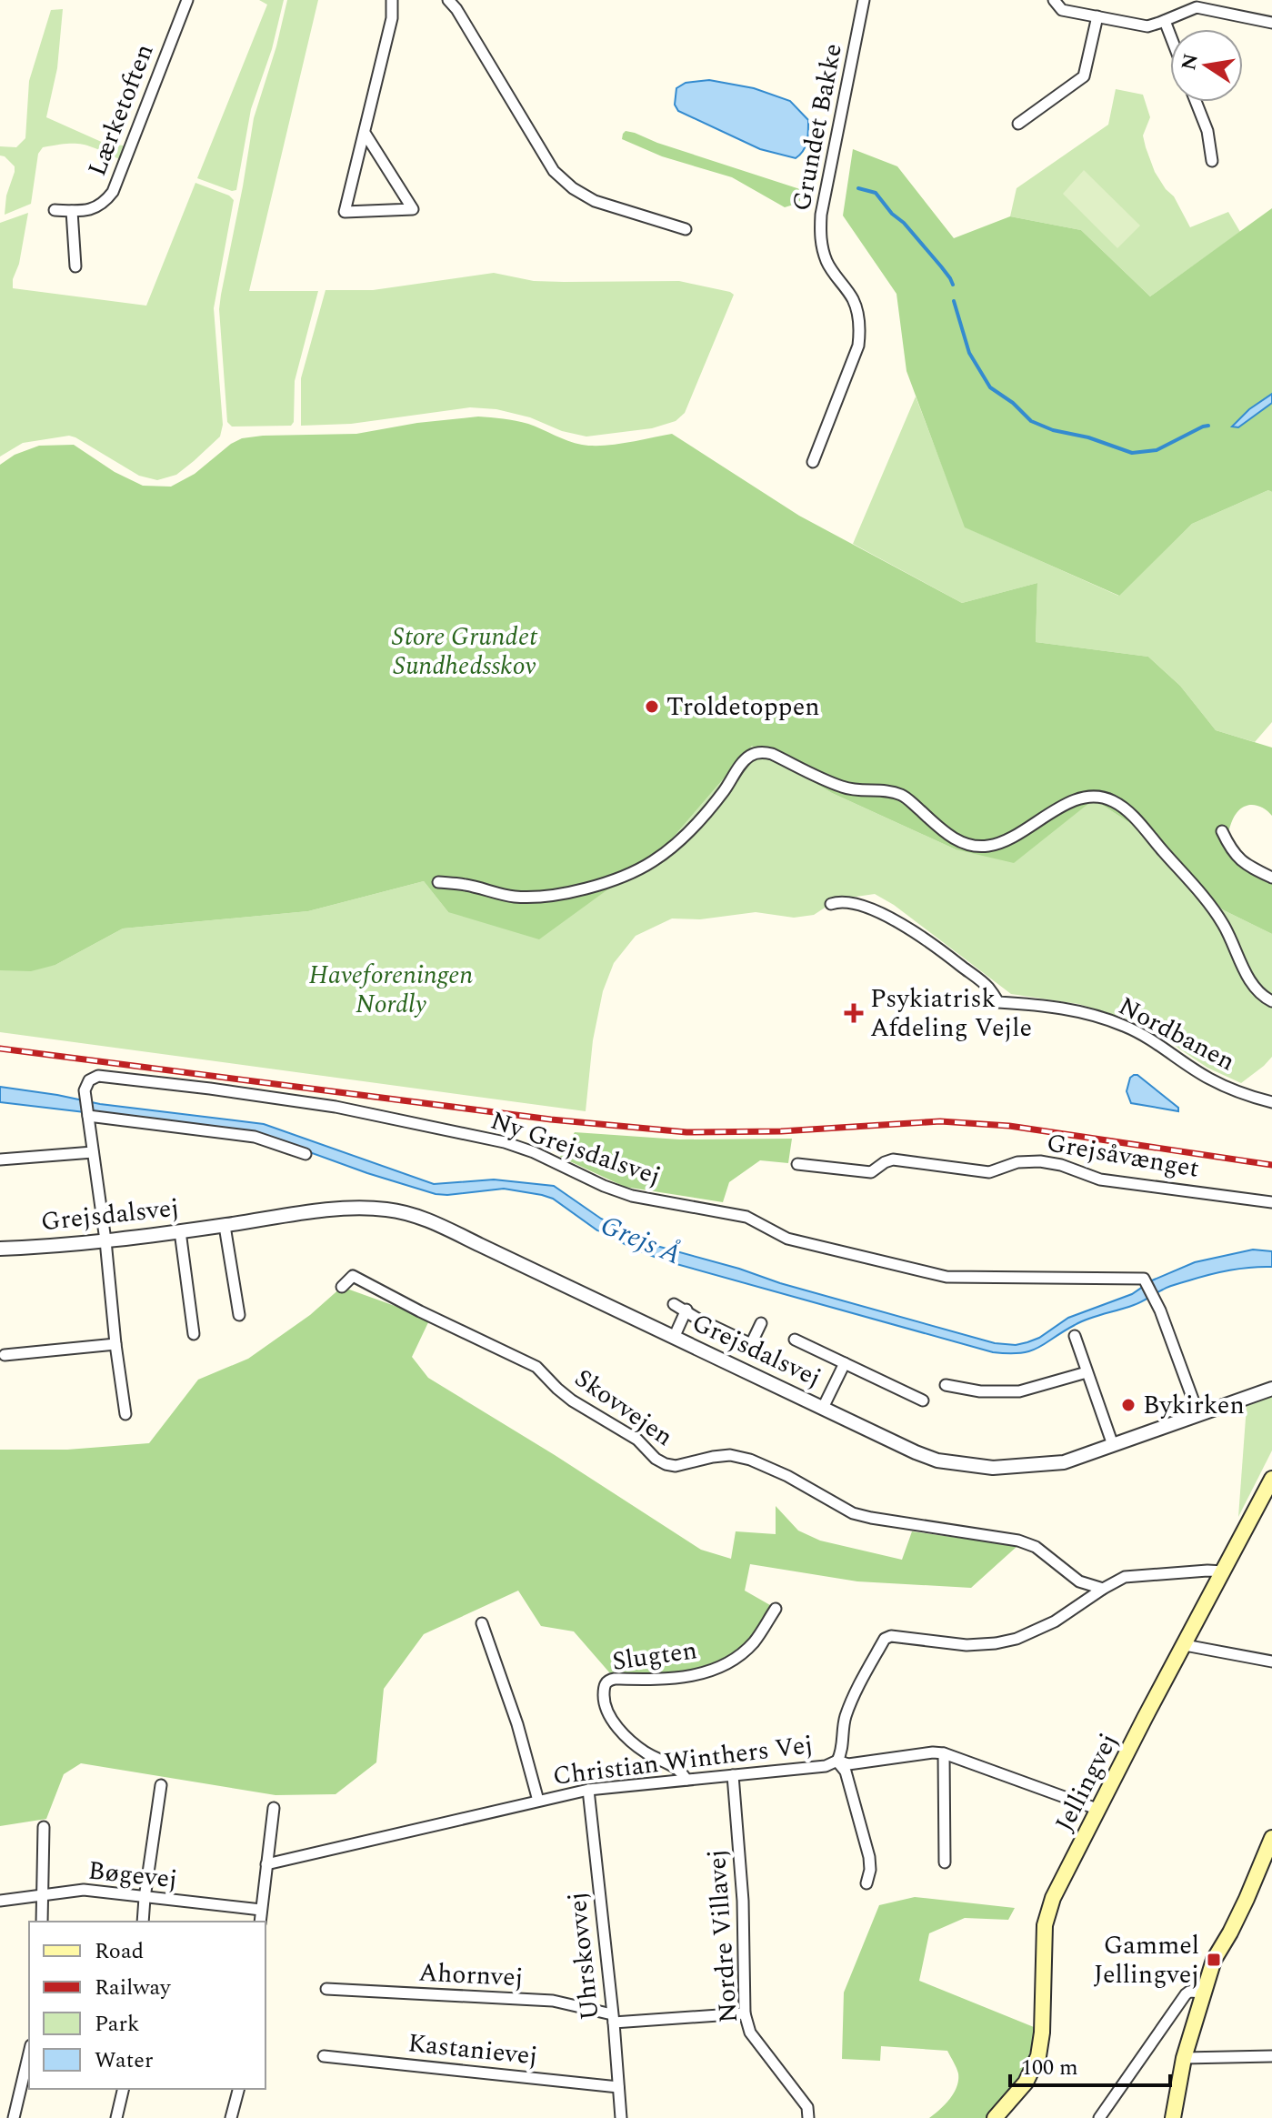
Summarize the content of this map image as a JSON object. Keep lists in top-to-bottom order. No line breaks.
{"streets":{"main road":["Jellingvej"],"street":["Lærketoften","Grundet Bakke","Nordbanen","Ny Grejsdalsvej","Grejsåvænget","Grejsdalsvej","Skovvejen","Slugten","Christian Winthers Vej","Bøgevej","Nordre Villavej","Uhrskovvej","Ahornvej","Kastanievej"]},"crossings":[["Ny Grejsdalsvej","Grejsdalsvej"],["Slugten","Christian Winthers Vej"],["Christian Winthers Vej","Jellingvej"],["Christian Winthers Vej","Nordre Villavej"],["Christian Winthers Vej","Uhrskovvej"],["Nordre Villavej","Ahornvej"],["Uhrskovvej","Ahornvej"],["Uhrskovvej","Kastanievej"]],"water":["Grejs Å"],"parks":["Store Grundet Sundhedsskov","Haveforeningen Nordly"],"places":{"other":["Troldetoppen","Bykirken"],"health":["Psykiatrisk Afdeling Vejle"],"transit":["Gammel Jellingvej"]},"legend":["Road","Railway","Park","Water"],"scale_bar":"100 m","north":"left"}
